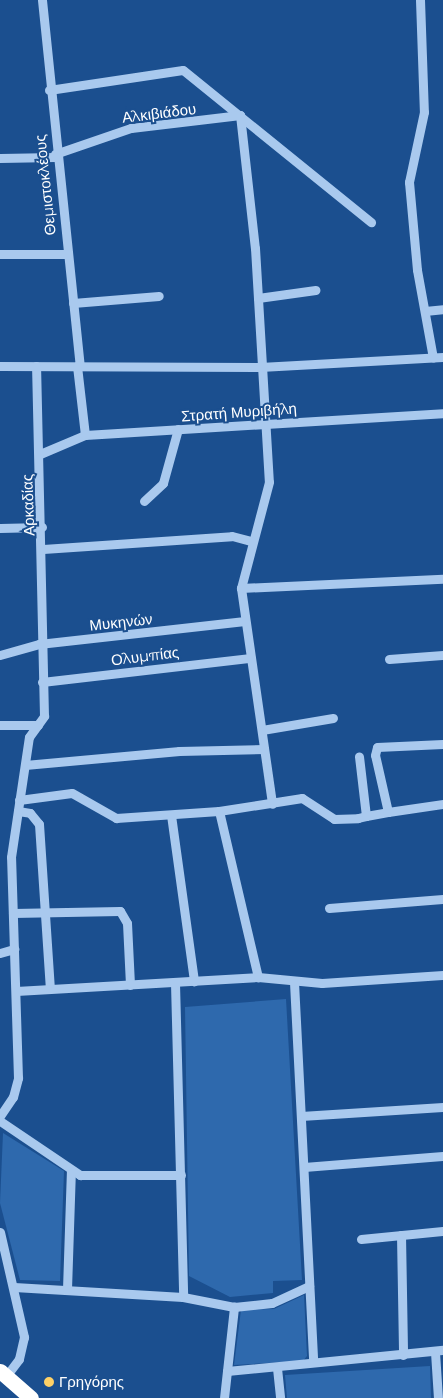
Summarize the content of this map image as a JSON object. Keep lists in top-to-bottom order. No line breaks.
{"streets":{"street":["Αλκιβιάδου","Θεμιστοκλέους","Στρατή Μυριβήλη","Αρκαδίας","Μυκηνών","Ολυμπίας"]},"crossings":[["Αλκιβιάδου","Θεμιστοκλέους"],["Θεμιστοκλέους","Στρατή Μυριβήλη"],["Στρατή Μυριβήλη","Αρκαδίας"],["Αρκαδίας","Μυκηνών"],["Αρκαδίας","Ολυμπίας"]],"places":["Γρηγόρης"]}
